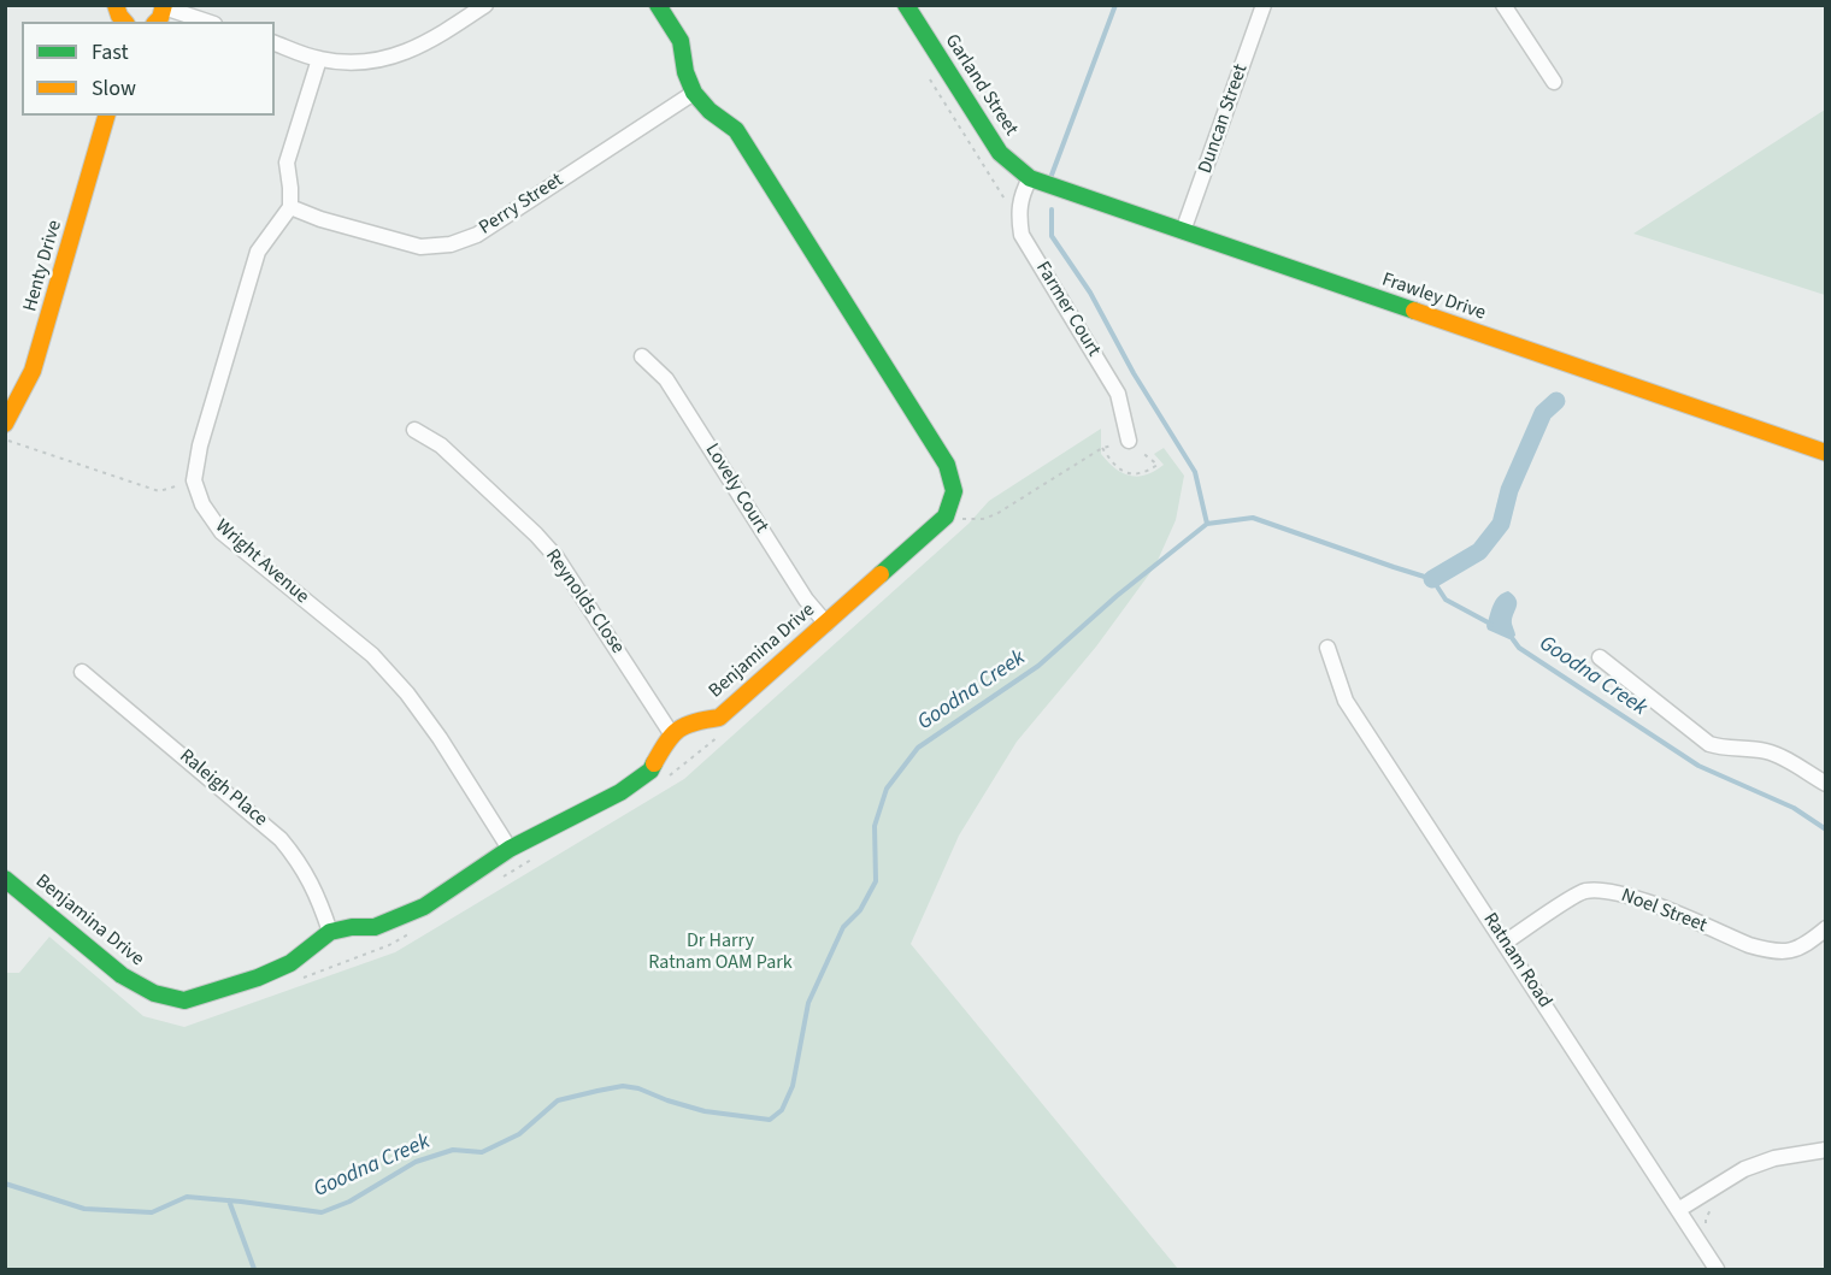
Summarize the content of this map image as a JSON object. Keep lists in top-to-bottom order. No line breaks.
{"streets":{"street":["Garland Street","Duncan Street","Perry Street","Henty Drive","Frawley Drive","Farmer Court","Lovely Court","Wright Avenue","Reynolds Close","Benjamina Drive","Raleigh Place","Noel Street","Ratnam Road"]},"crossings":[["Garland Street","Frawley Drive"],["Duncan Street","Frawley Drive"],["Lovely Court","Benjamina Drive"],["Reynolds Close","Benjamina Drive"],["Benjamina Drive","Raleigh Place"],["Noel Street","Ratnam Road"]],"water":["Goodna Creek"],"parks":["Dr Harry Ratnam OAM Park"],"legend":["Fast","Slow"]}
